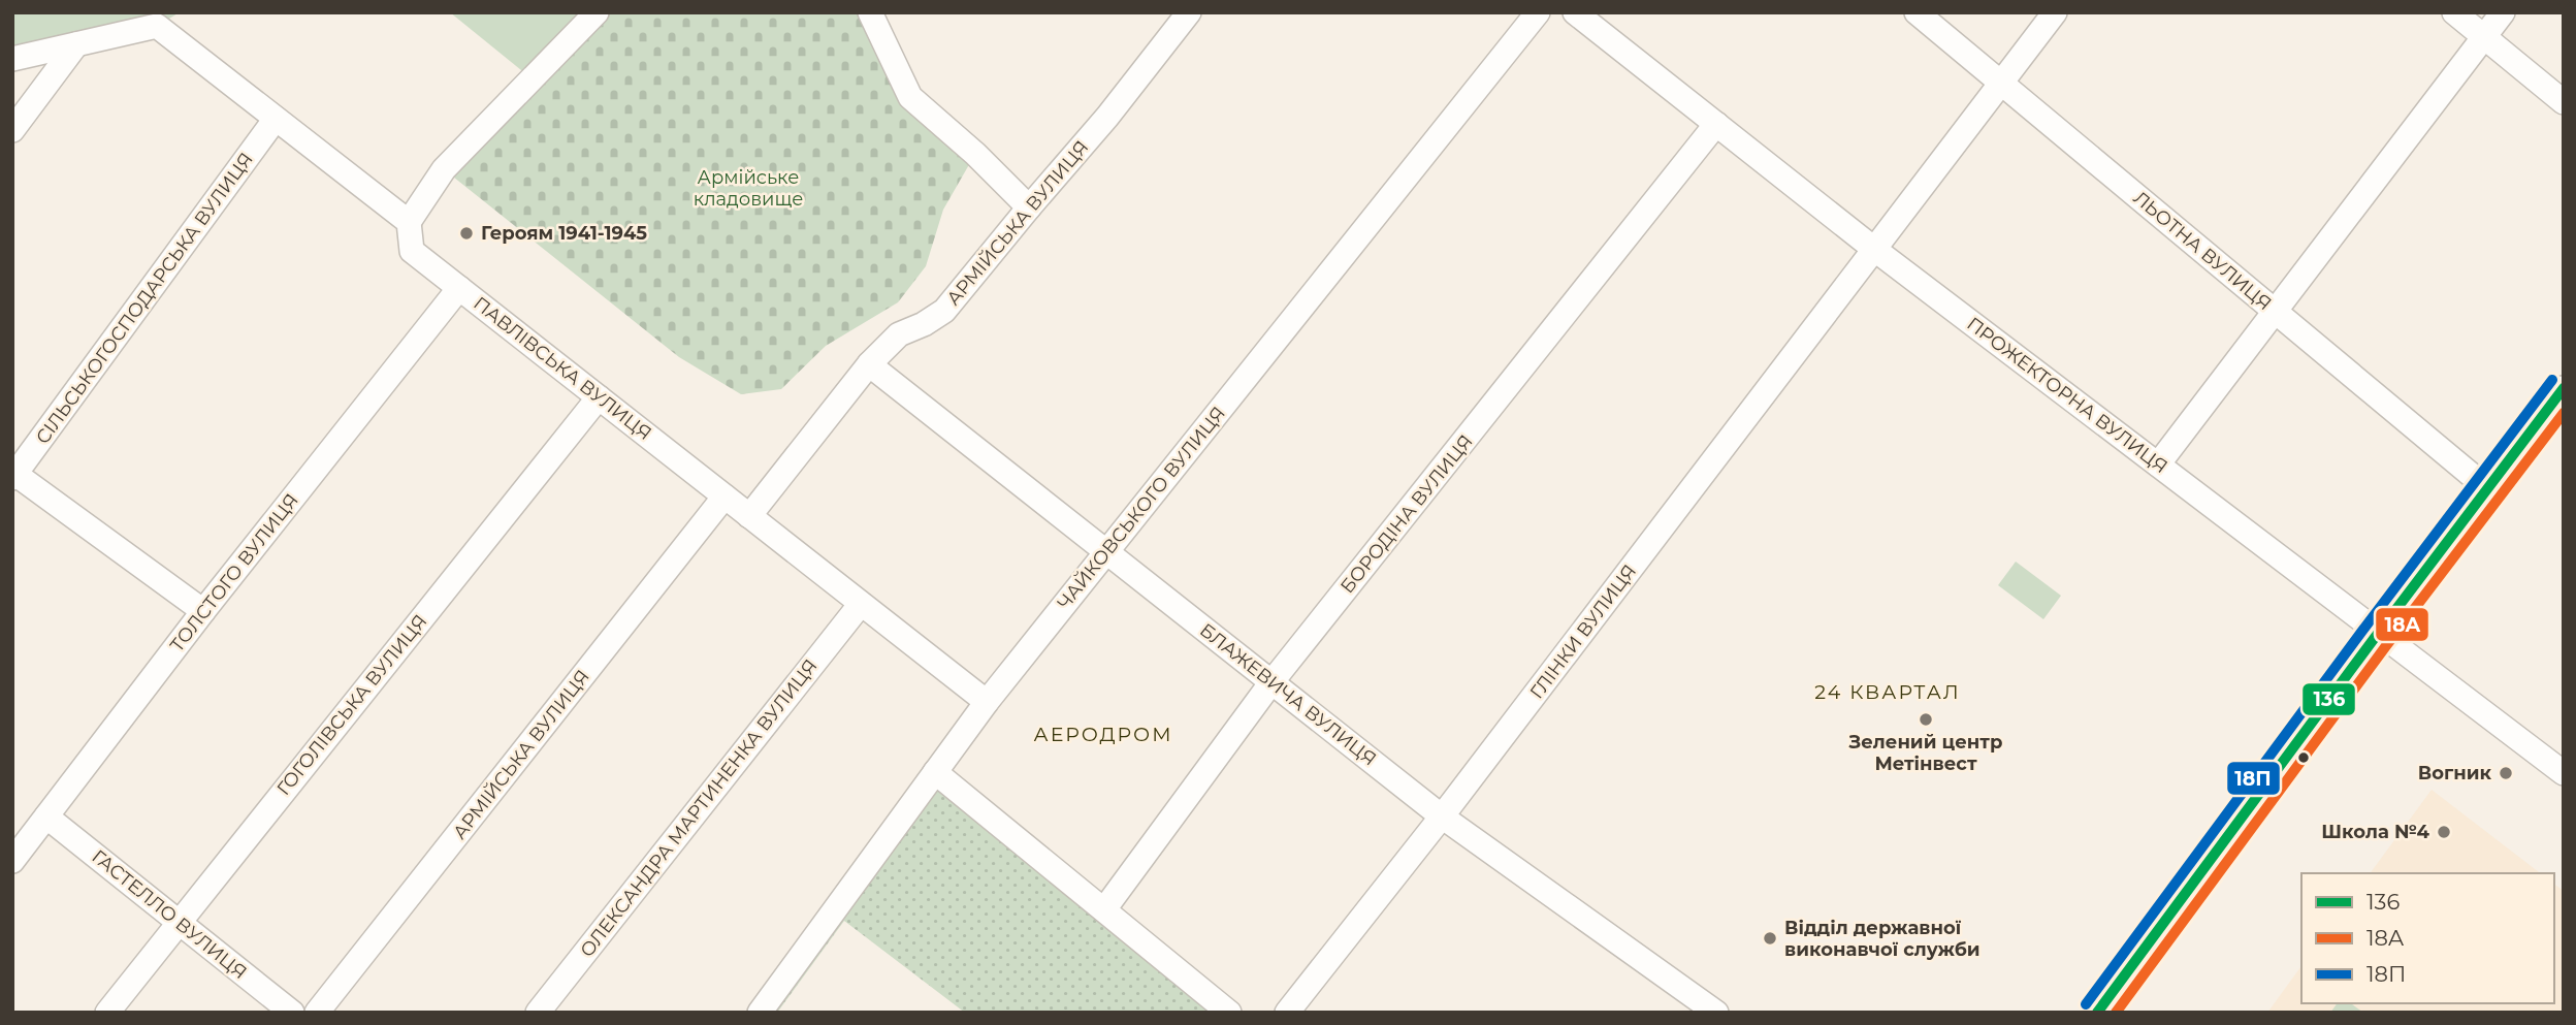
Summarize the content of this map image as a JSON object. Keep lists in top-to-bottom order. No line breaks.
{"streets":{"street":["АРМІЙСЬКА ВУЛИЦЯ","ЛЬОТНА ВУЛИЦЯ","СІЛЬСЬКОГОСПОДАРСЬКА ВУЛИЦЯ","ПАВЛІВСЬКА ВУЛИЦЯ","ПРОЖЕКТОРНА ВУЛИЦЯ","ЧАЙКОВСЬКОГО ВУЛИЦЯ","БОРОДІНА ВУЛИЦЯ","ТОЛСТОГО ВУЛИЦЯ","ГЛІНКИ ВУЛИЦЯ","БЛАЖЕВИЧА ВУЛИЦЯ","ГОГОЛІВСЬКА ВУЛИЦЯ","ОЛЕКСАНДРА МАРТИНЕНКА ВУЛИЦЯ","ГАСТЕЛЛО ВУЛИЦЯ"]},"crossings":[["АРМІЙСЬКА ВУЛИЦЯ","ПАВЛІВСЬКА ВУЛИЦЯ"],["АРМІЙСЬКА ВУЛИЦЯ","БЛАЖЕВИЧА ВУЛИЦЯ"],["ЛЬОТНА ВУЛИЦЯ","ГЛІНКИ ВУЛИЦЯ"],["ПАВЛІВСЬКА ВУЛИЦЯ","ЧАЙКОВСЬКОГО ВУЛИЦЯ"],["ПАВЛІВСЬКА ВУЛИЦЯ","ТОЛСТОГО ВУЛИЦЯ"],["ПАВЛІВСЬКА ВУЛИЦЯ","ГОГОЛІВСЬКА ВУЛИЦЯ"],["ПАВЛІВСЬКА ВУЛИЦЯ","ОЛЕКСАНДРА МАРТИНЕНКА ВУЛИЦЯ"],["ПРОЖЕКТОРНА ВУЛИЦЯ","БОРОДІНА ВУЛИЦЯ"],["ПРОЖЕКТОРНА ВУЛИЦЯ","ГЛІНКИ ВУЛИЦЯ"],["ЧАЙКОВСЬКОГО ВУЛИЦЯ","БЛАЖЕВИЧА ВУЛИЦЯ"],["БОРОДІНА ВУЛИЦЯ","БЛАЖЕВИЧА ВУЛИЦЯ"],["ТОЛСТОГО ВУЛИЦЯ","ГАСТЕЛЛО ВУЛИЦЯ"],["ГЛІНКИ ВУЛИЦЯ","БЛАЖЕВИЧА ВУЛИЦЯ"],["ГОГОЛІВСЬКА ВУЛИЦЯ","ГАСТЕЛЛО ВУЛИЦЯ"]],"districts":["24 КВАРТАЛ","АЕРОДРОМ"],"parks":["Армійське кладовище"],"places":["Героям 1941-1945","Зелений центр Метінвест","Вогник","Школа №4","Відділ державної виконавчої служби"],"lines":["transit line 18П","transit line 136","transit line 18А"],"legend":["136","18А","18П"]}
